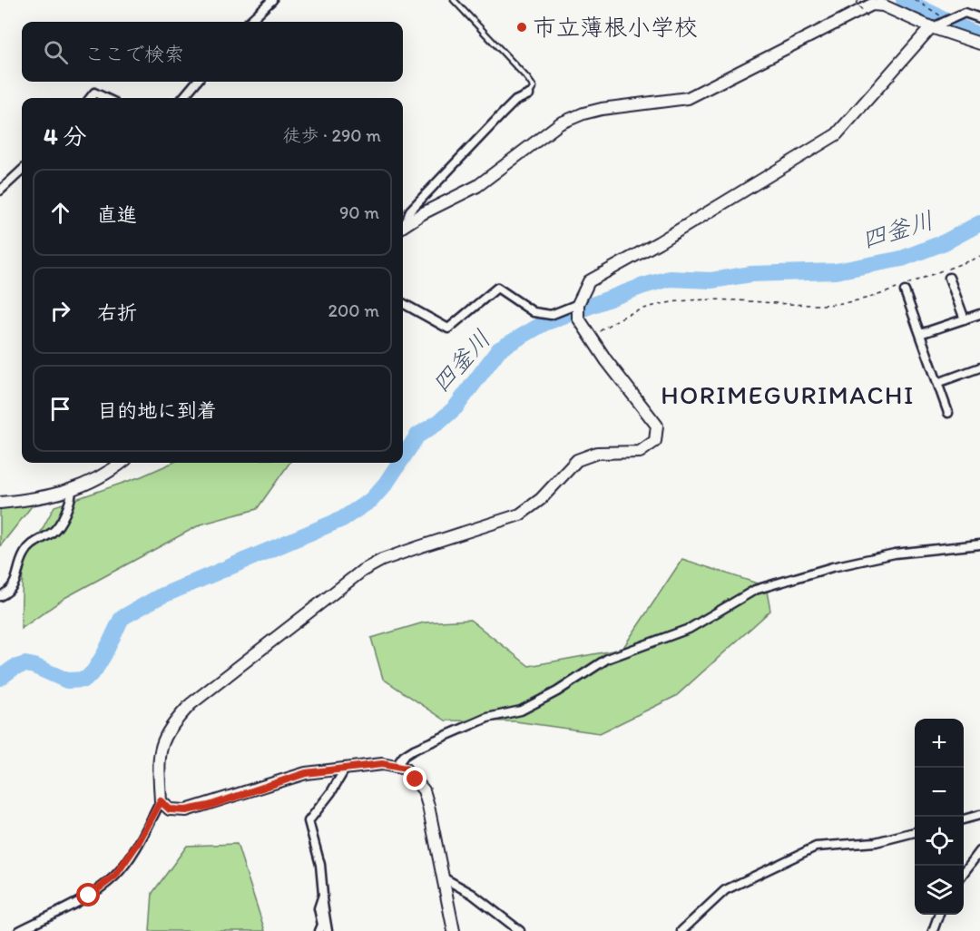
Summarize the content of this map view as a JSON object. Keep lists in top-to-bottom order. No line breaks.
{"districts":["HORIMEGURIMACHI"],"water":["四釜川"],"places":["市立薄根小学校"],"page":{"search":"ここで検索","heading":["4 分","徒歩 · 290 m"],"list":[["直進","90 m"],["右折","200 m"],"目的地に到着"],"map_buttons":["+","−"]}}
